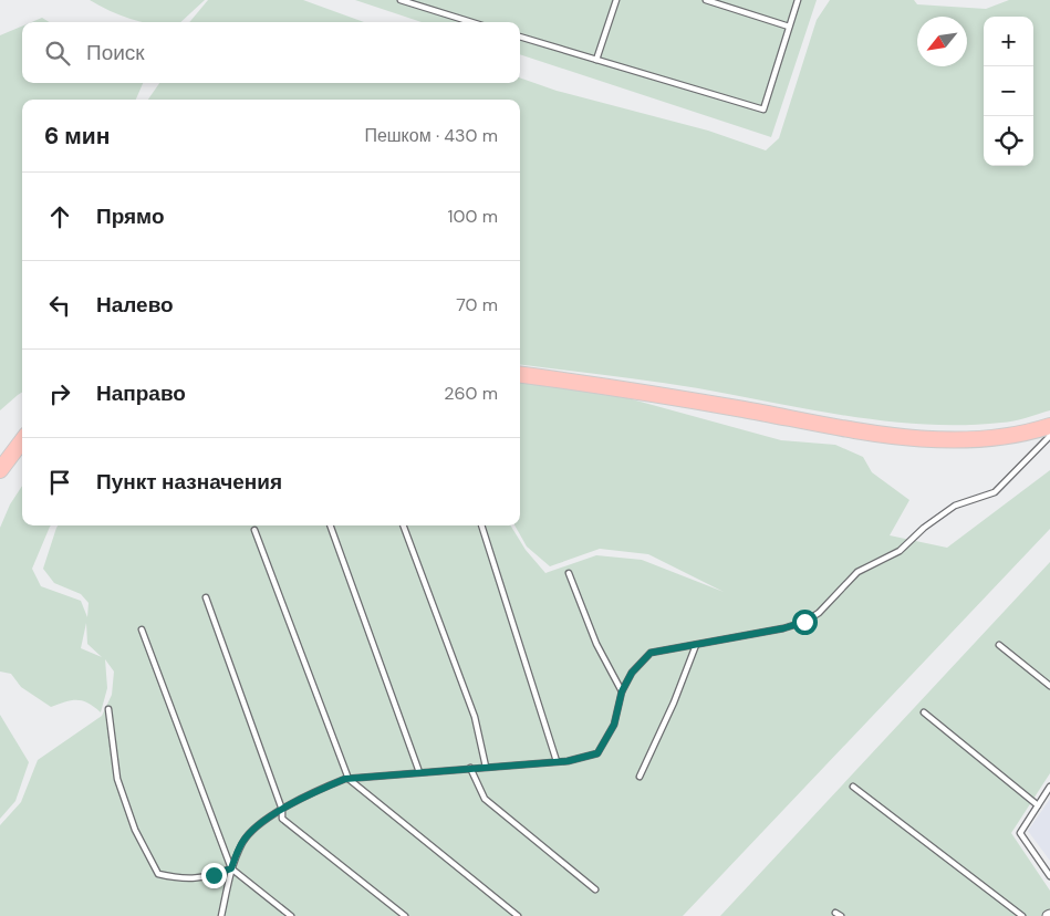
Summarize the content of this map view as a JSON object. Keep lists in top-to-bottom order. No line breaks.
{"north":"bottom left","page":{"map_buttons":["+","−"],"search":"Поиск","heading":["6 мин","Пешком · 430 m"],"list":[["Прямо","100 m"],["Налево","70 m"],["Направо","260 m"],"Пункт назначения"]}}
